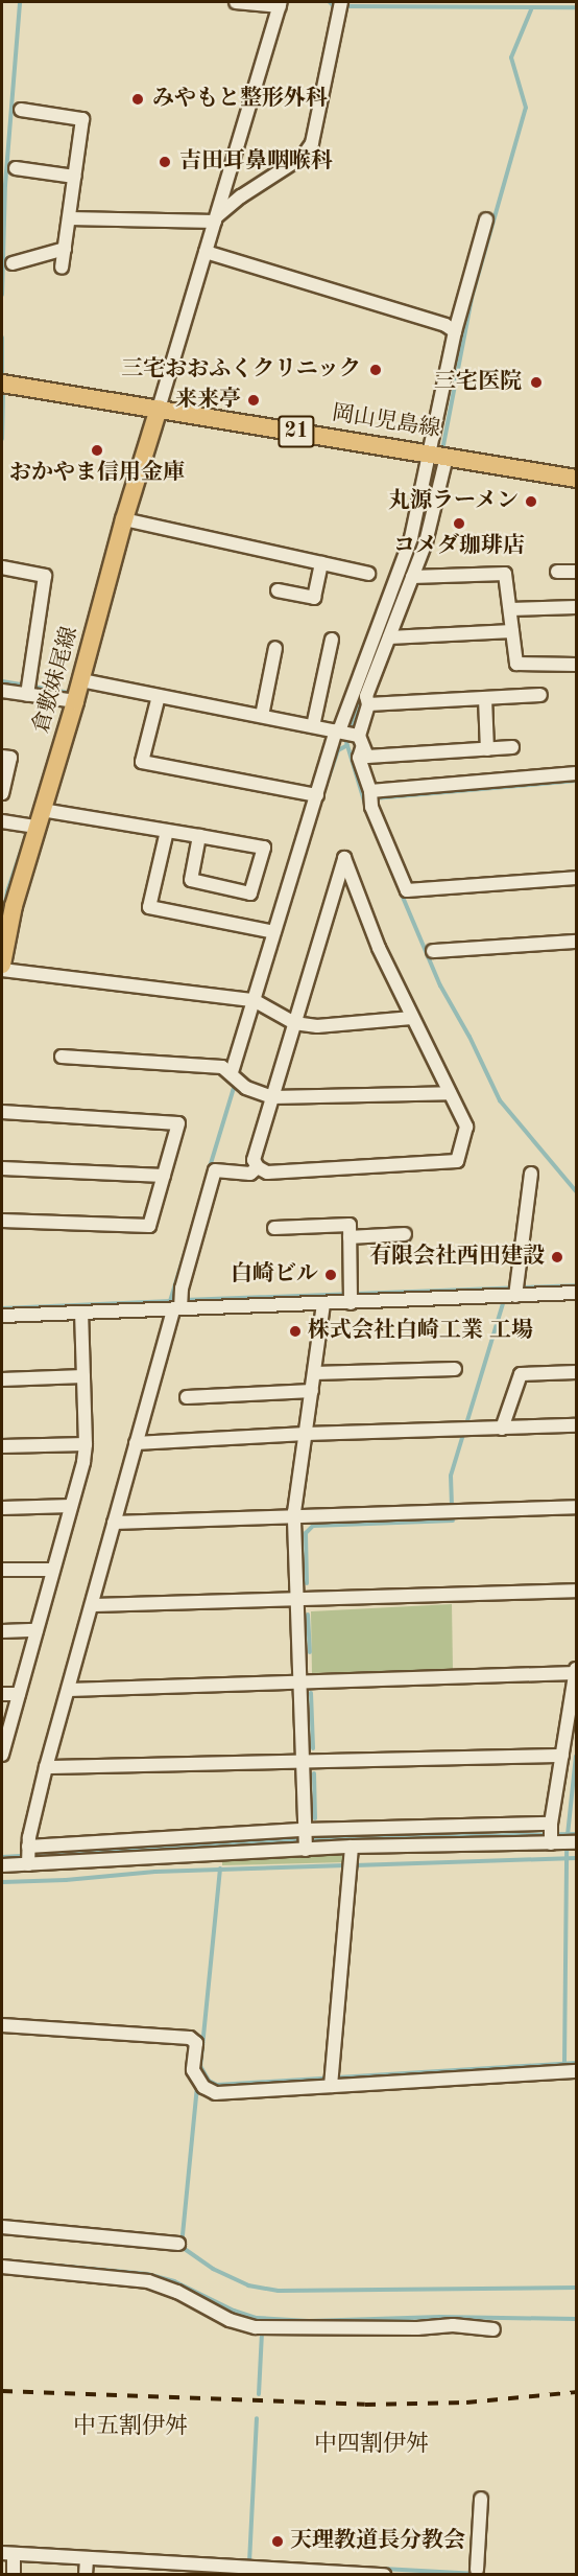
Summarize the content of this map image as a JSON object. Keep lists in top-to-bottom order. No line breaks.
{"streets":{"main road":["岡山児島線","21","倉敷妹尾線"]},"crossings":[["岡山児島線","倉敷妹尾線"]],"districts":["中五割伊舛","中四割伊舛"],"places":["みやもと整形外科","吉田耳鼻咽喉科","三宅おおふくクリニック","三宅医院","来来亭","おかやま信用金庫","丸源ラーメン","コメダ珈琲店","有限会社西田建設","白崎ビル","株式会社白崎工業 工場","天理教道長分教会"]}
